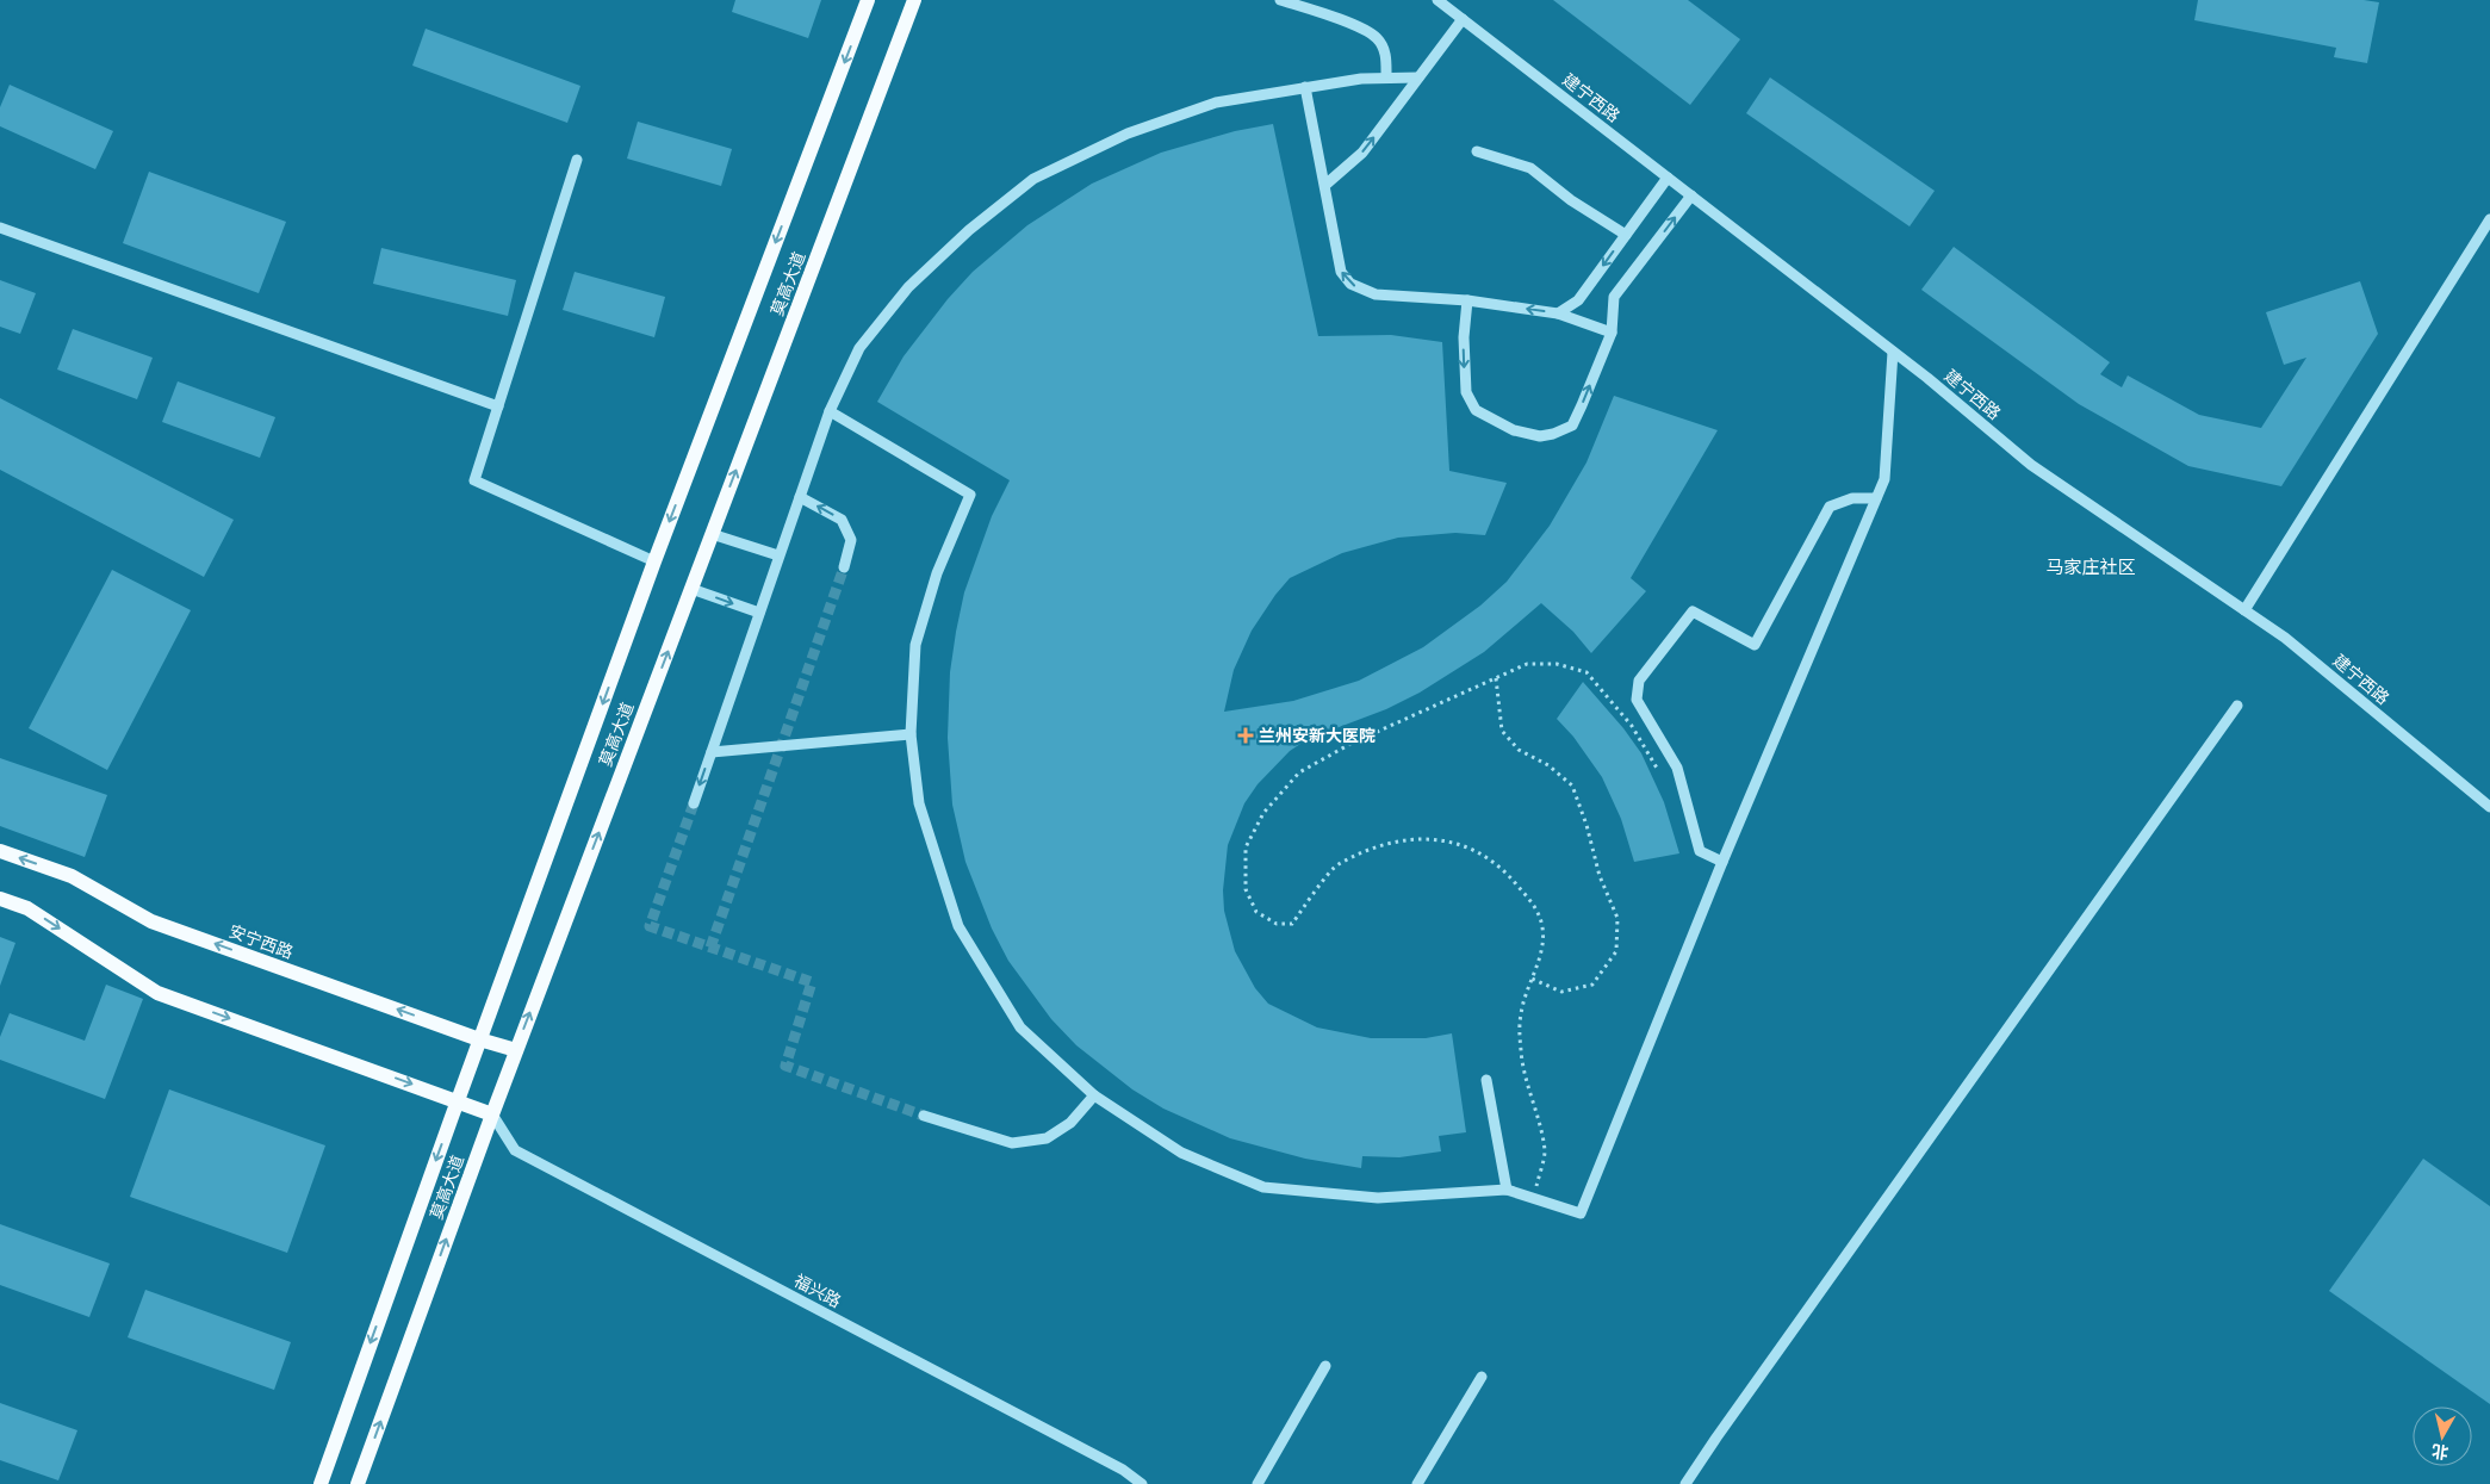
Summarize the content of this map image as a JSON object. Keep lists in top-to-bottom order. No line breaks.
{"streets":{"main road":["莫高大道","安宁西路"],"street":["建宁西路","福兴路"]},"crossings":[["莫高大道","安宁西路"],["莫高大道","福兴路"]],"districts":["马家庄社区"],"places":{"health":["兰州安新大医院"]},"north":"bottom"}
